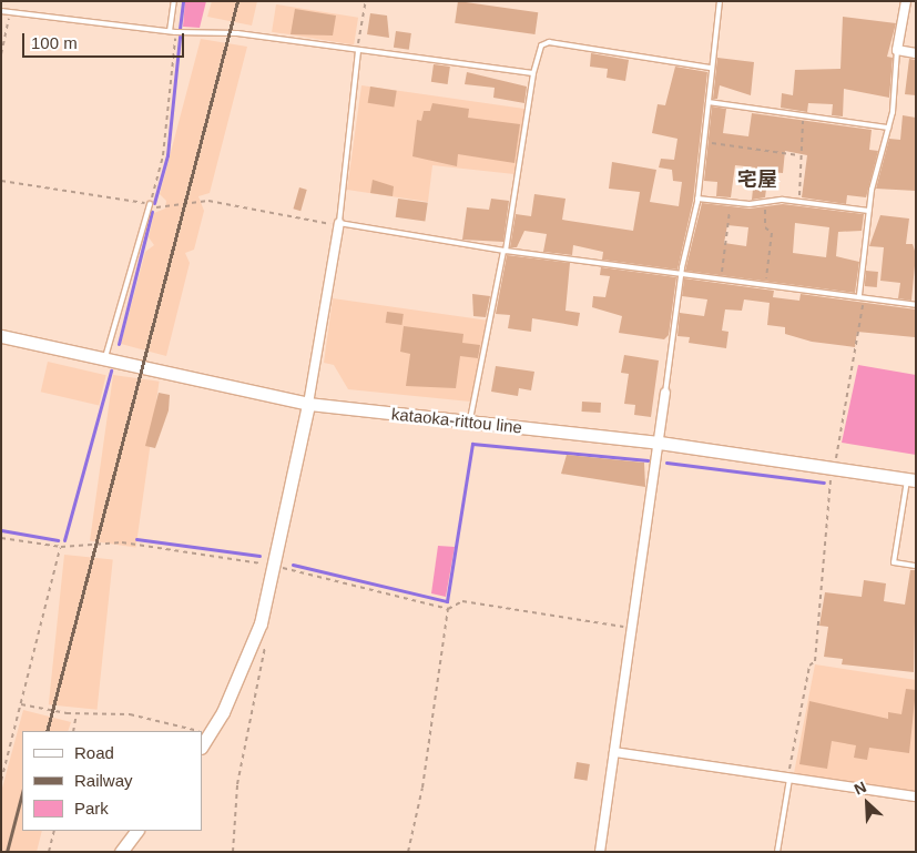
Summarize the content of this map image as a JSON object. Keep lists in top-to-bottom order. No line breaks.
{"streets":{"main road":["kataoka-rittou line"]},"districts":["宅屋"],"legend":["Road","Railway","Park"],"scale_bar":"100 m","north":"top left"}
